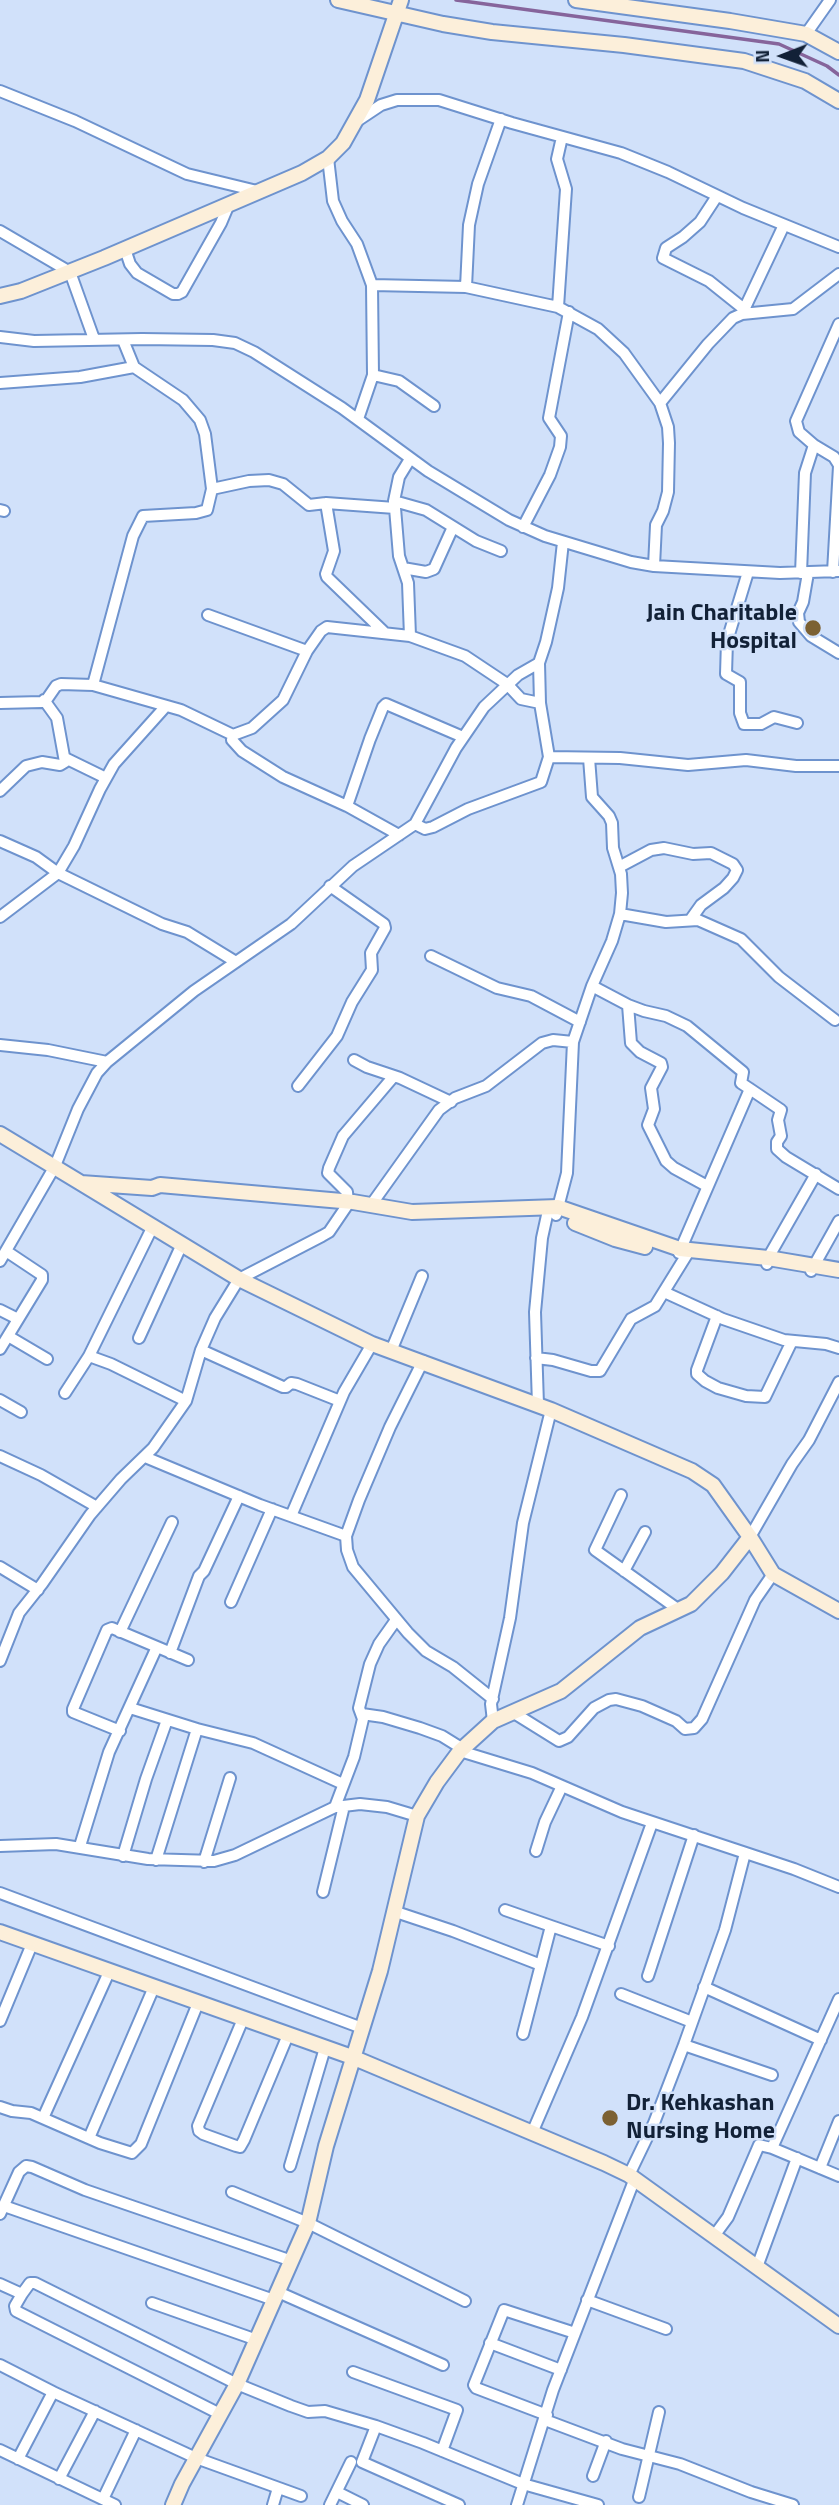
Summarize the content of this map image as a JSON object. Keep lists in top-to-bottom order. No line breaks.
{"places":["Jain Charitable Hospital","Dr. Kehkashan Nursing Home"],"north":"left"}
